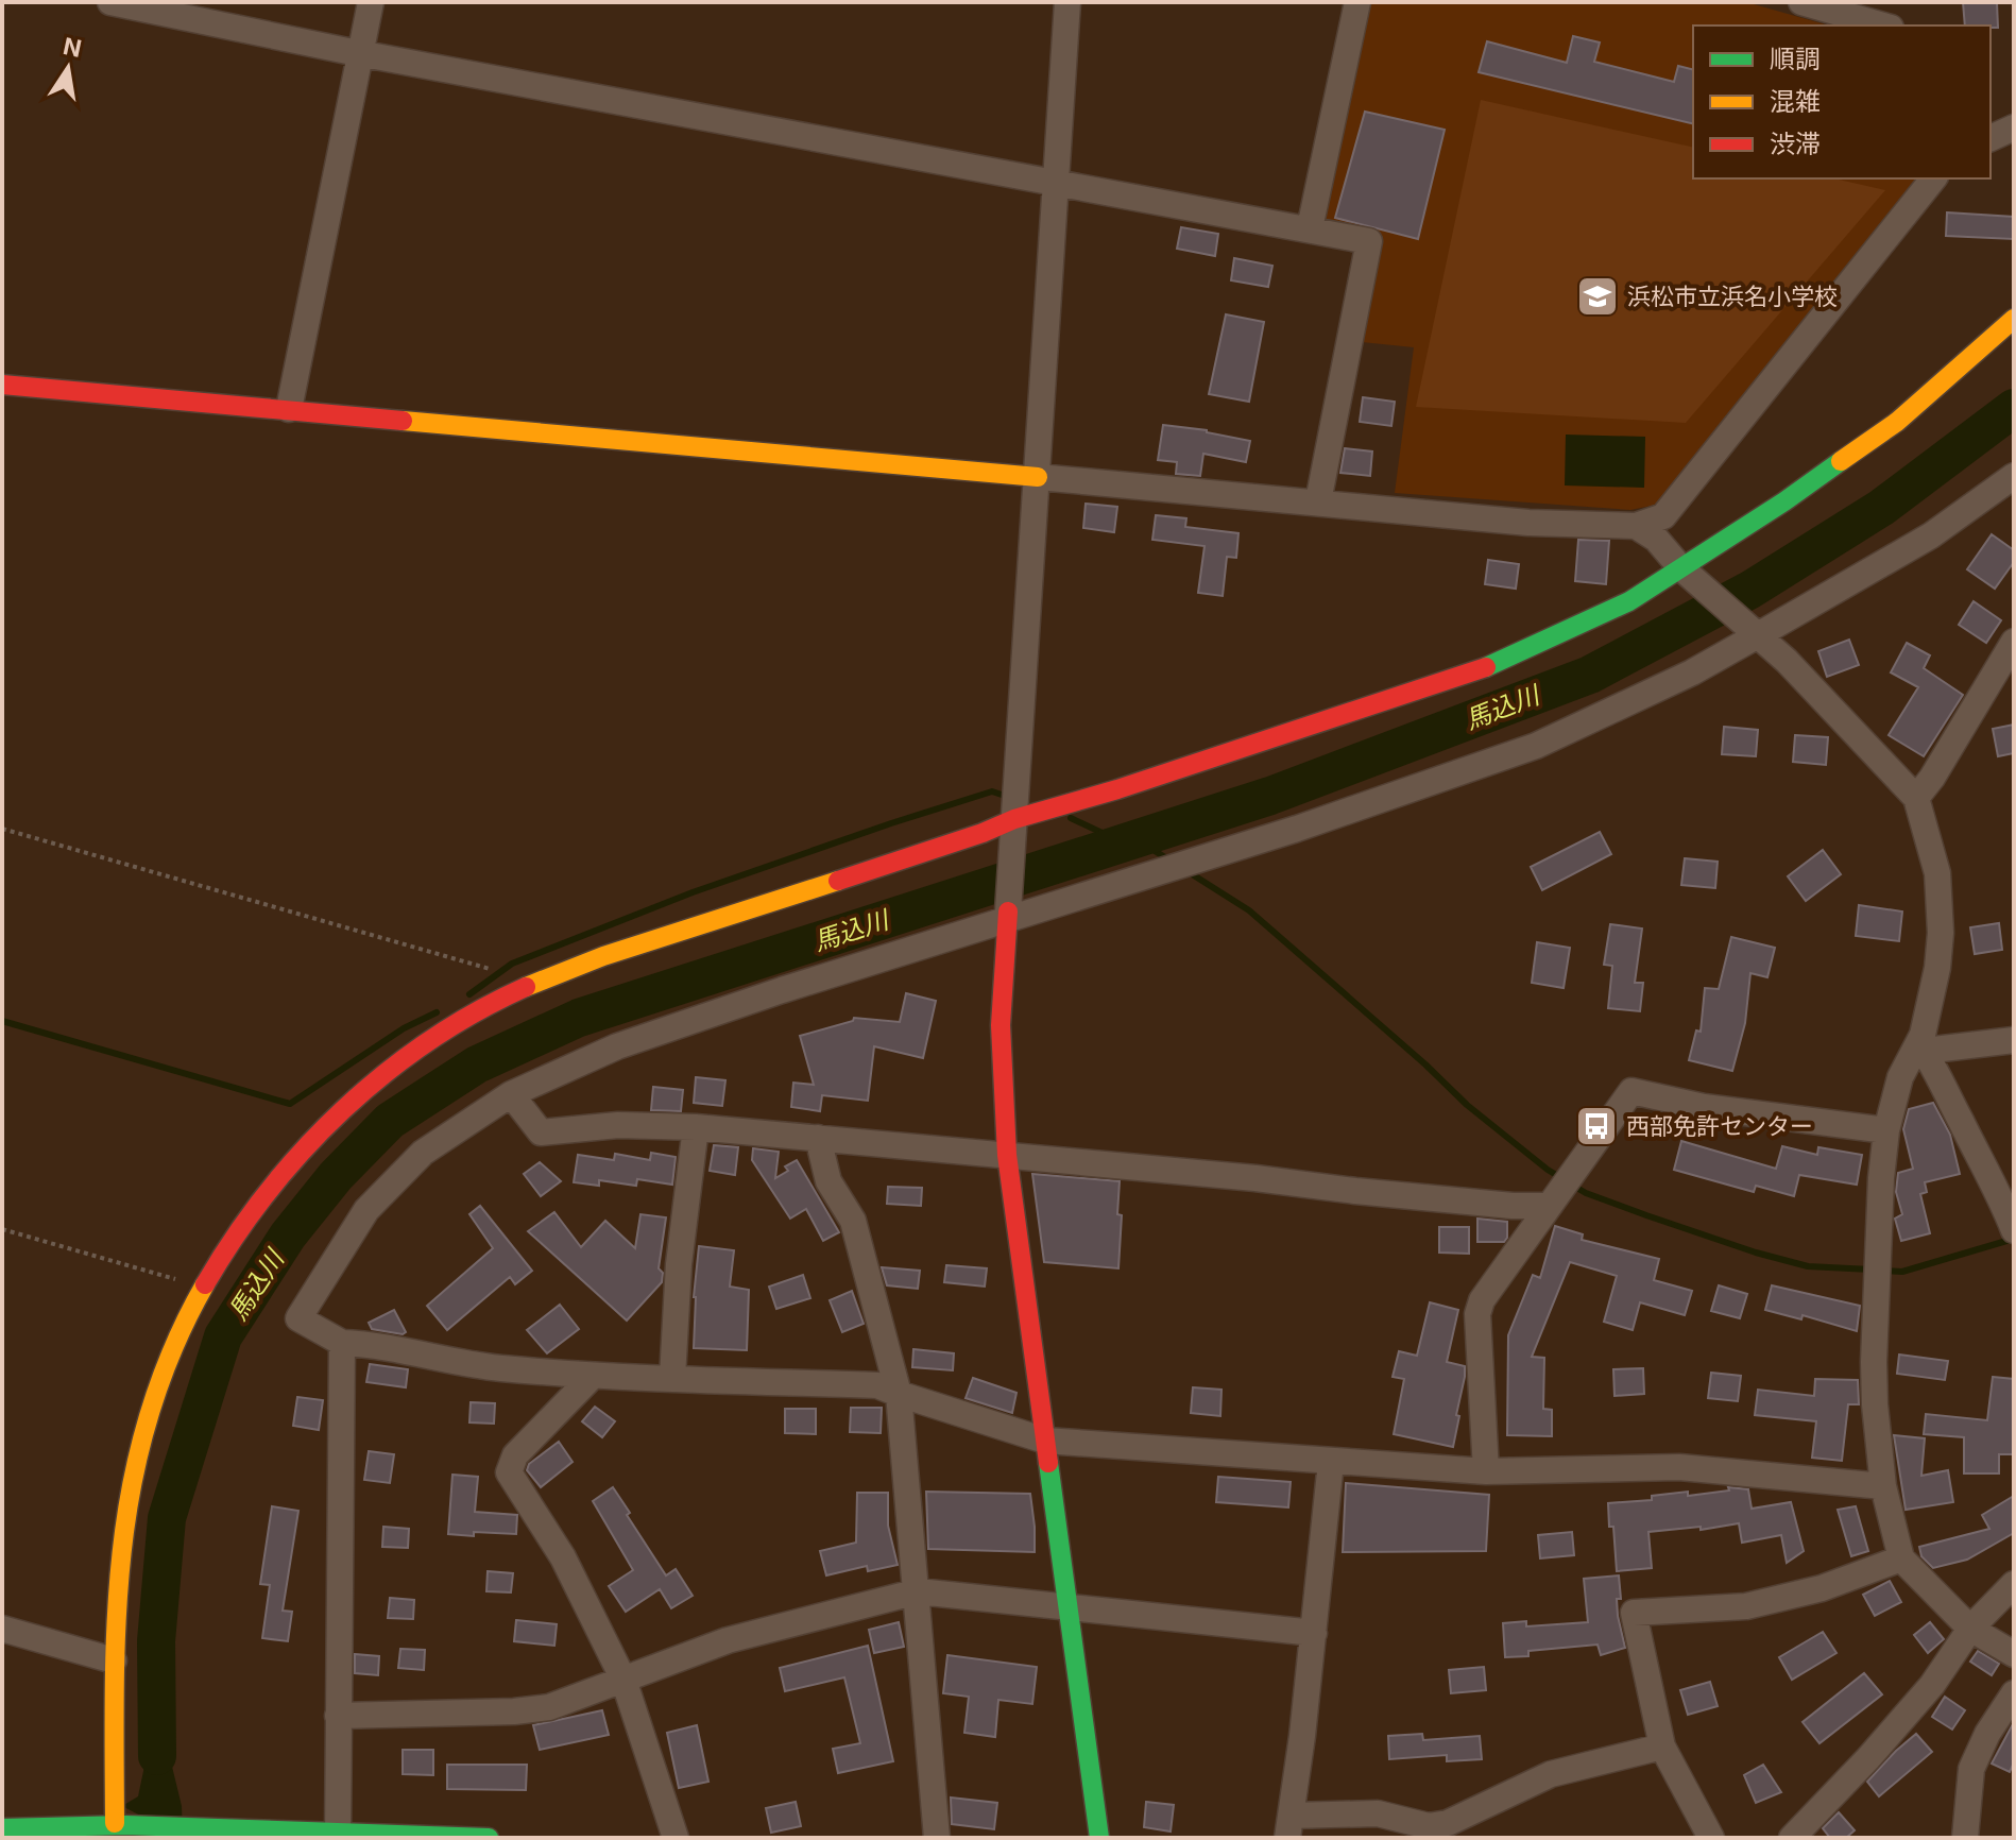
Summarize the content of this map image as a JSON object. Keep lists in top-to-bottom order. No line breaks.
{"water":["馬込川"],"places":{"school or university":["浜松市立浜名小学校"],"bus stop":["西部免許センター"]},"legend":["順調","混雑","渋滞"],"north":"top"}
